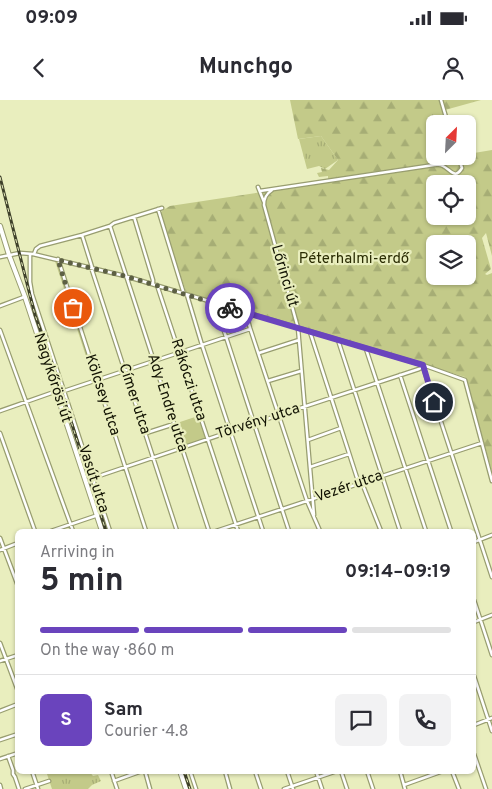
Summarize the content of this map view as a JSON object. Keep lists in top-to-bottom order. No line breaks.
{"streets":{"main road":["Nagykőrösi út"],"street":["Lőrinci út","Rákóczi utca","Kölcsey utca","Címer utca","Ady Endre utca","Törvény utca","Vasút utca","Vezér utca"]},"crossings":[["Lőrinci út","Törvény utca"],["Lőrinci út","Vezér utca"],["Rákóczi utca","Törvény utca"],["Rákóczi utca","Vezér utca"],["Kölcsey utca","Törvény utca"],["Címer utca","Törvény utca"],["Ady Endre utca","Törvény utca"],["Törvény utca","Vasút utca"]],"parks":["Péterhalmi-erdő"],"north":"top right","page":{"status":"09:09","header":"Munchgo","heading":["5 min","Arriving in","09:14–09:19"],"panel":["Sam","Courier · 4.8"],"bar":"On the way · 860 m","round":"S"}}
